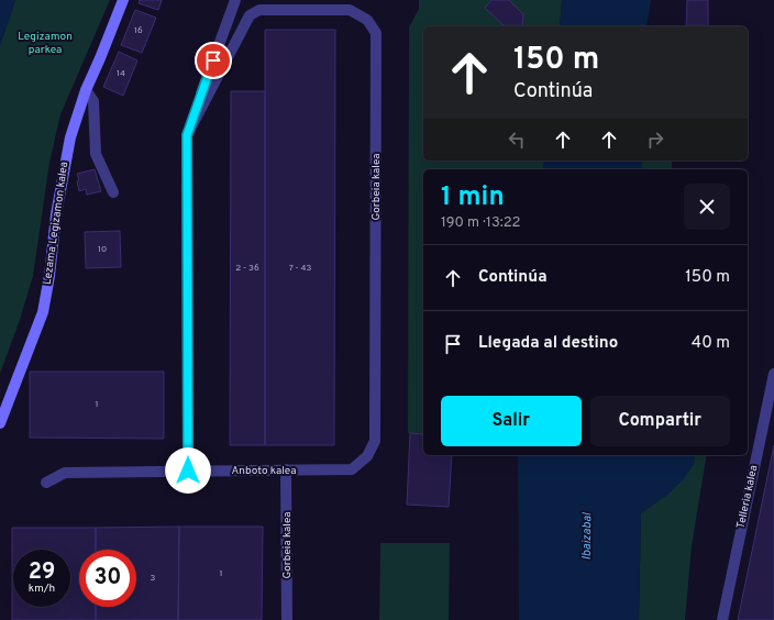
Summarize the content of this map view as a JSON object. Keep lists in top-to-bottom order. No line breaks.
{"streets":{"street":["Gorbeia kalea","Lezama Legizamon kalea","Anboto kalea","Telleria kalea"]},"crossings":[["Gorbeia kalea","Anboto kalea"]],"water":["Ibaizabal"],"parks":["Legizamon parkea"],"house_numbers":["16","14","10","2 - 36","7 - 43","1","1","3"],"page":{"turn":["150 m","Continúa"],"heading":["1 min","190 m · 13:22"],"list":[{"name":"Continúa","value":"150 m"},{"name":"Llegada al destino","value":"40 m"}],"buttons":["Salir","Compartir"],"speed":"29 km/h","limit":"30"}}
